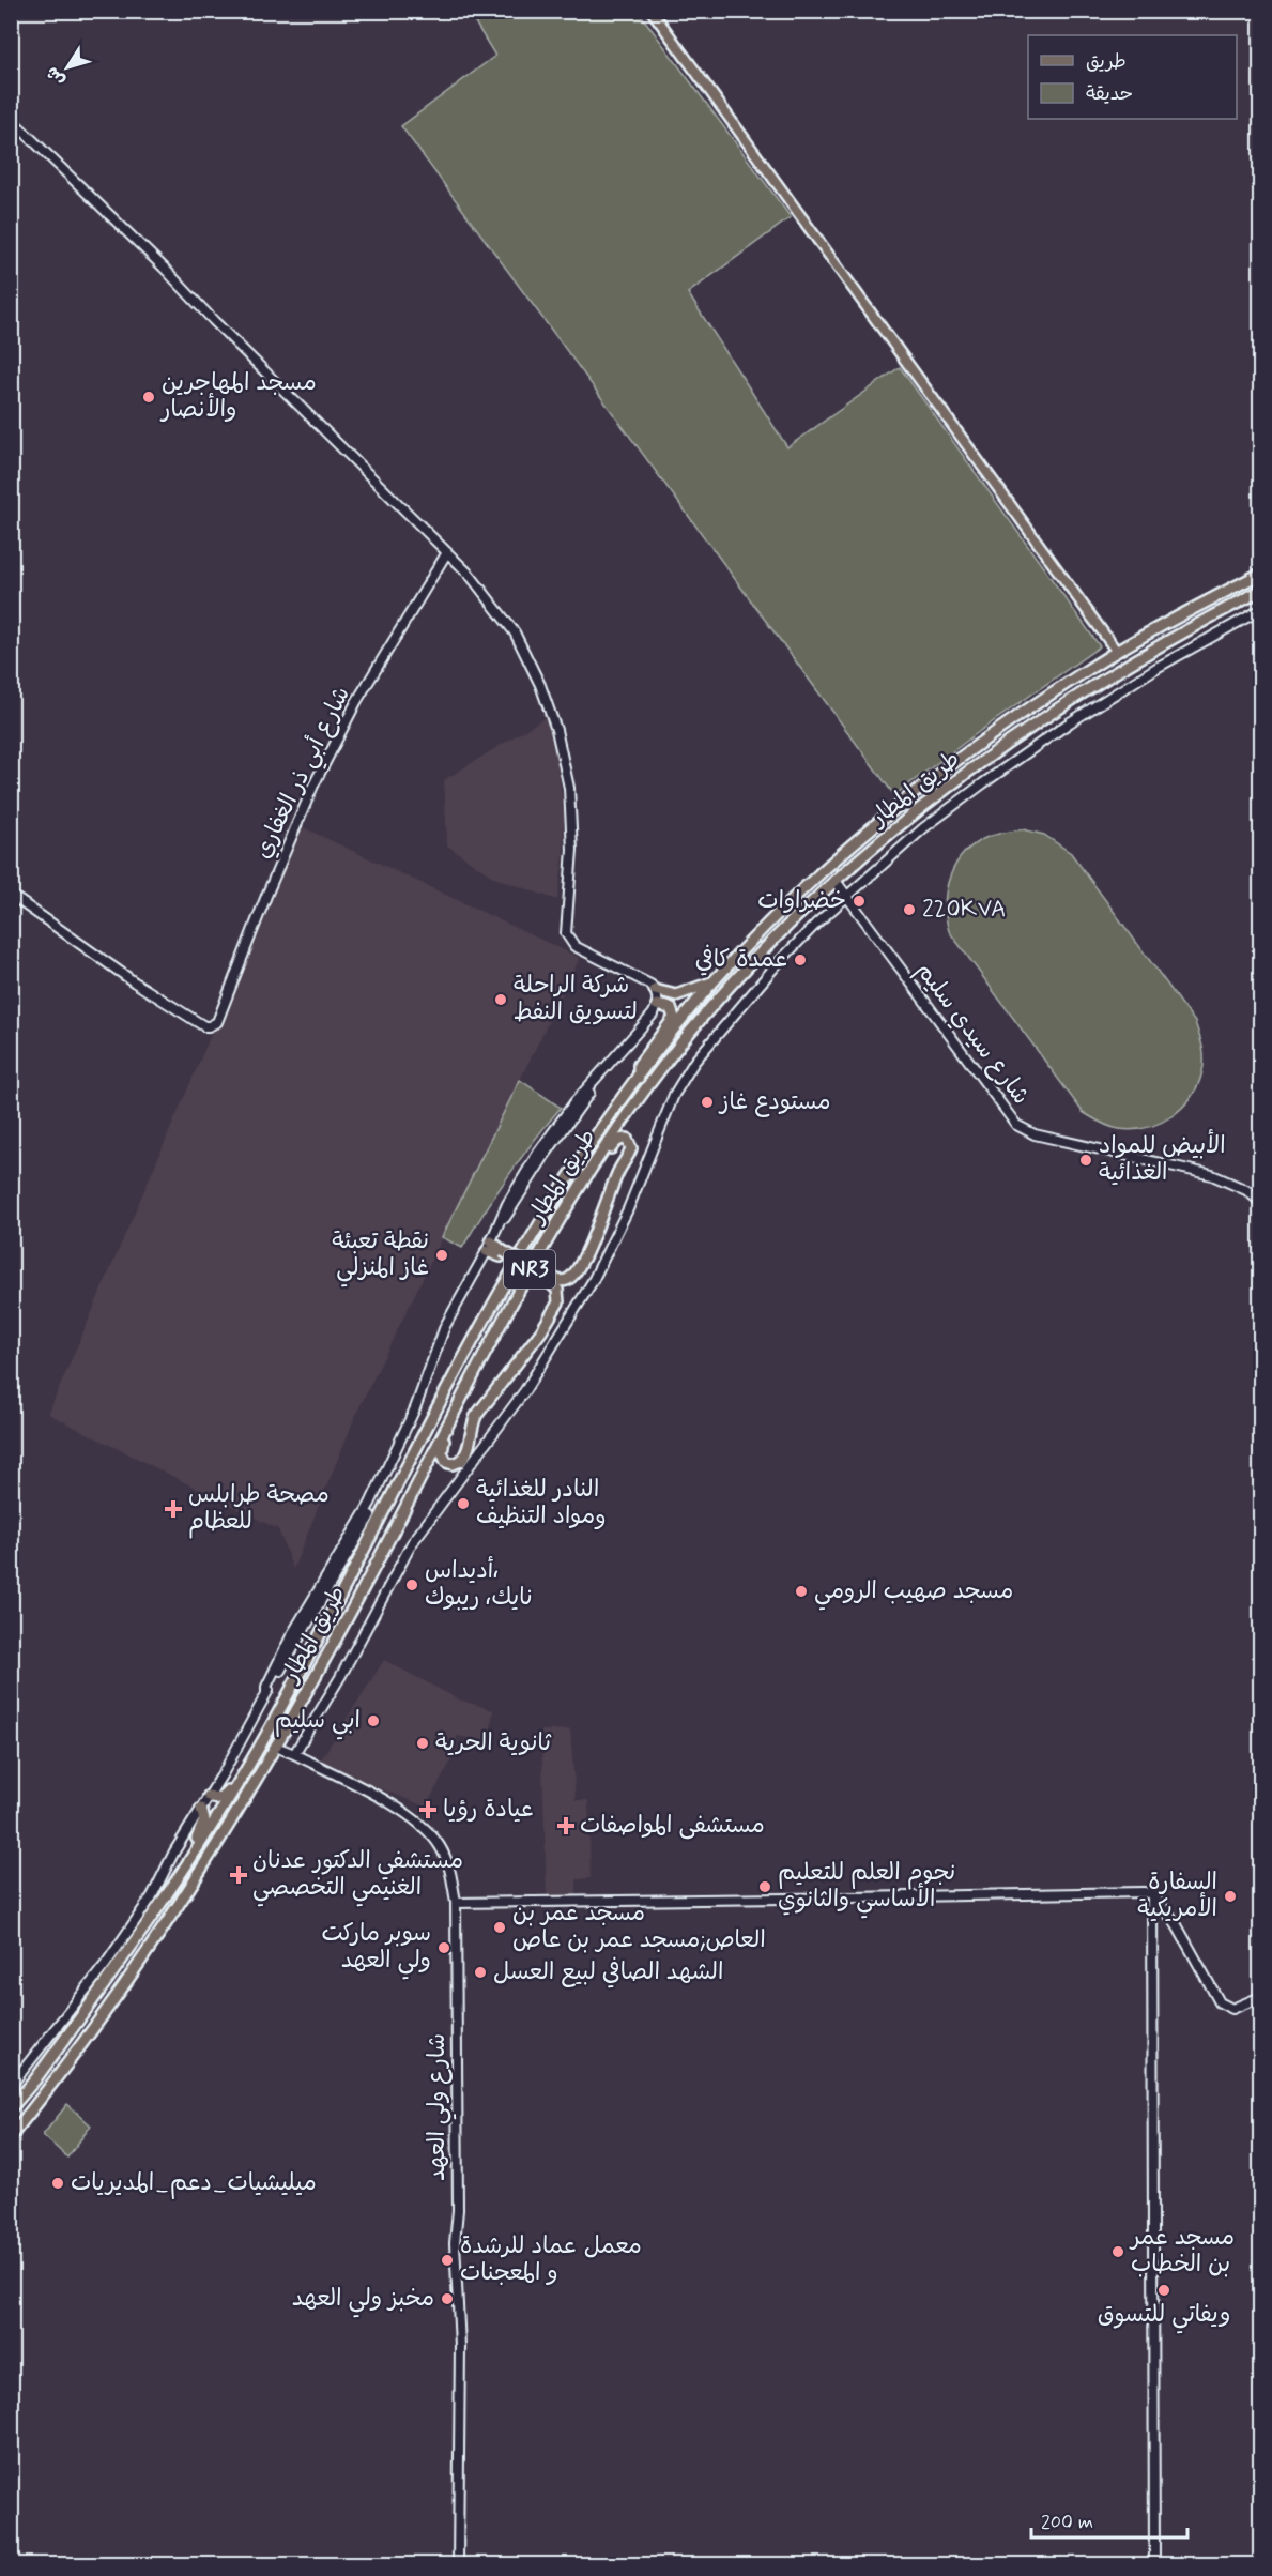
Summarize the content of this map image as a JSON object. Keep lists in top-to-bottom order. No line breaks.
{"streets":{"highway":["طريق المطار","NR3"],"street":["شارع أبي ذر الغفاري","شارع سيدي سليم","شارع ولي العهد"]},"crossings":[["طريق المطار","شارع سيدي سليم"],["طريق المطار","شارع ولي العهد"]],"places":{"other":["مسجد المهاجرين والأنصار","خضراوات","220KVA","عمدة كافي","شركة الراحلة لتسويق النفط","مستودع غاز","الأبيض للمواد الغذائية","نقطة تعبئة غاز المنزلي","النادر للغذائية ومواد التنظيف","أديداس، نايك، ريبوك","مسجد صهيب الرومي","ابي سليم","ثانوية الحرية","نجوم العلم للتعليم الأساسي والثانوي","السفارة الأمريكية","مسجد عمر بن العاص;مسجد عمر بن عاص","سوبر ماركت ولي العهد","الشهد الصافي لبيع العسل","ميليشيات_دعم_المديريات","مسجد عمر بن الخطاب","معمل عماد للرشدة و المعجنات","ويفاتي للتسوق","مخبز ولي العهد"],"health":["مصحة طرابلس للعظام","عيادة رؤيا","مستشفى المواصفات","مستشفي الدكتور عدنان الغنيمي التخصصي"]},"legend":["طريق","حديقة"],"scale_bar":"200 m","north":"bottom left"}
